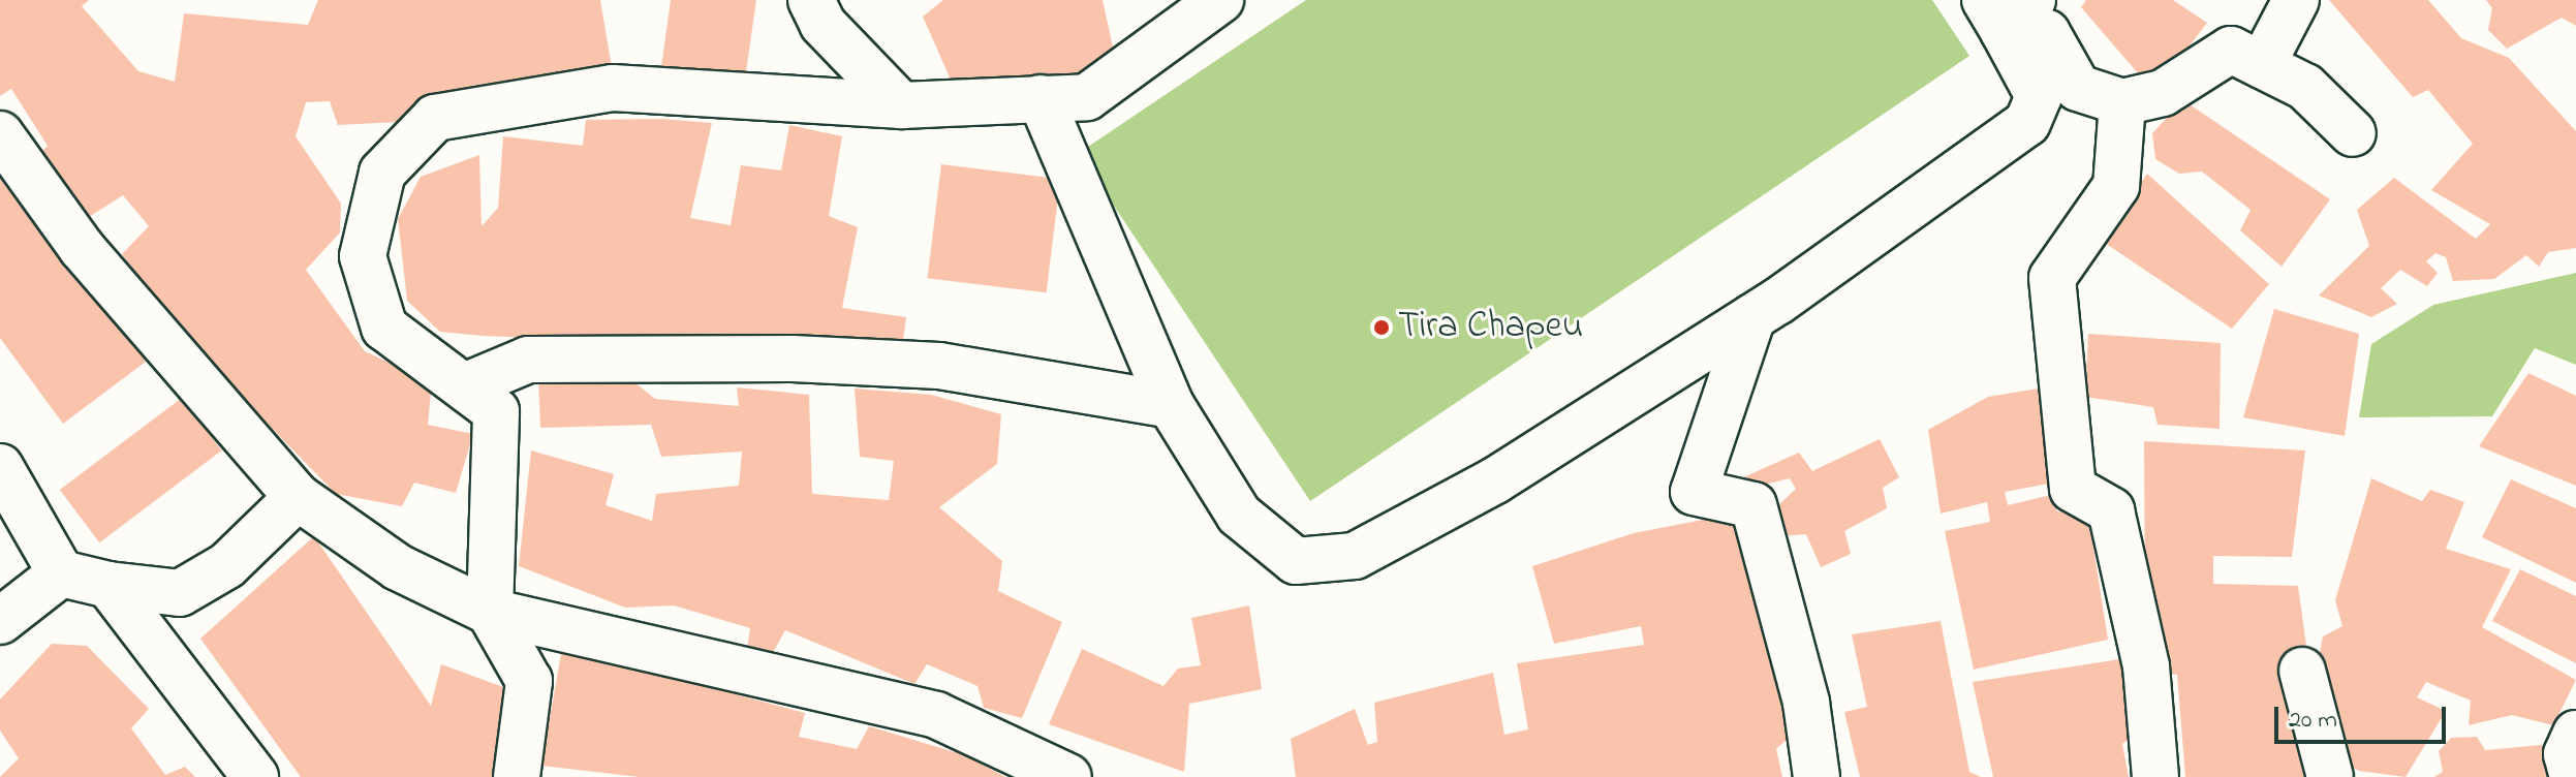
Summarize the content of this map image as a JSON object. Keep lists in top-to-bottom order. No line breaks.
{"places":["Tira Chapeu"],"scale_bar":"20 m"}
